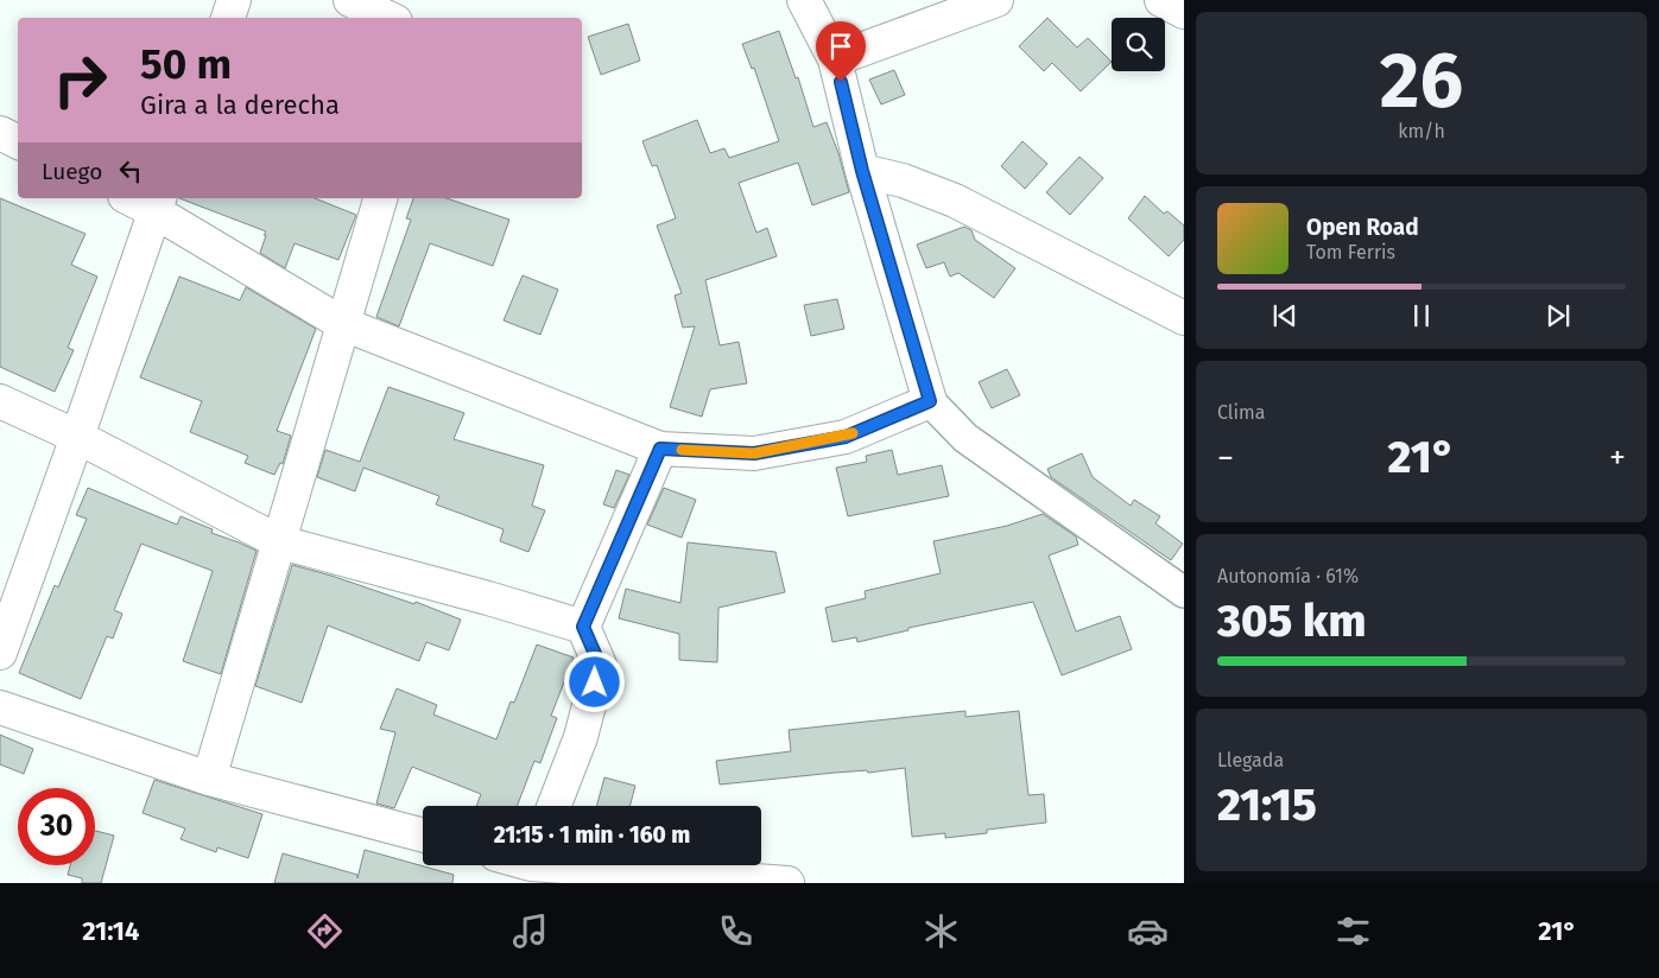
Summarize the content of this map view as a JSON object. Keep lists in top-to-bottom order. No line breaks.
{"page":{"tile":[["26","km/h"],"Clima",["Autonomía · 61%","305 km"],["Llegada","21:15"]],"turn":["50 m","Gira a la derecha"],"then":"Luego","song":["Open Road","Tom Ferris"],"heat":["−","21°","+"],"limit":"30","trip":"21:15 · 1 min · 160 m","tabs":["21:14","21°"]}}
